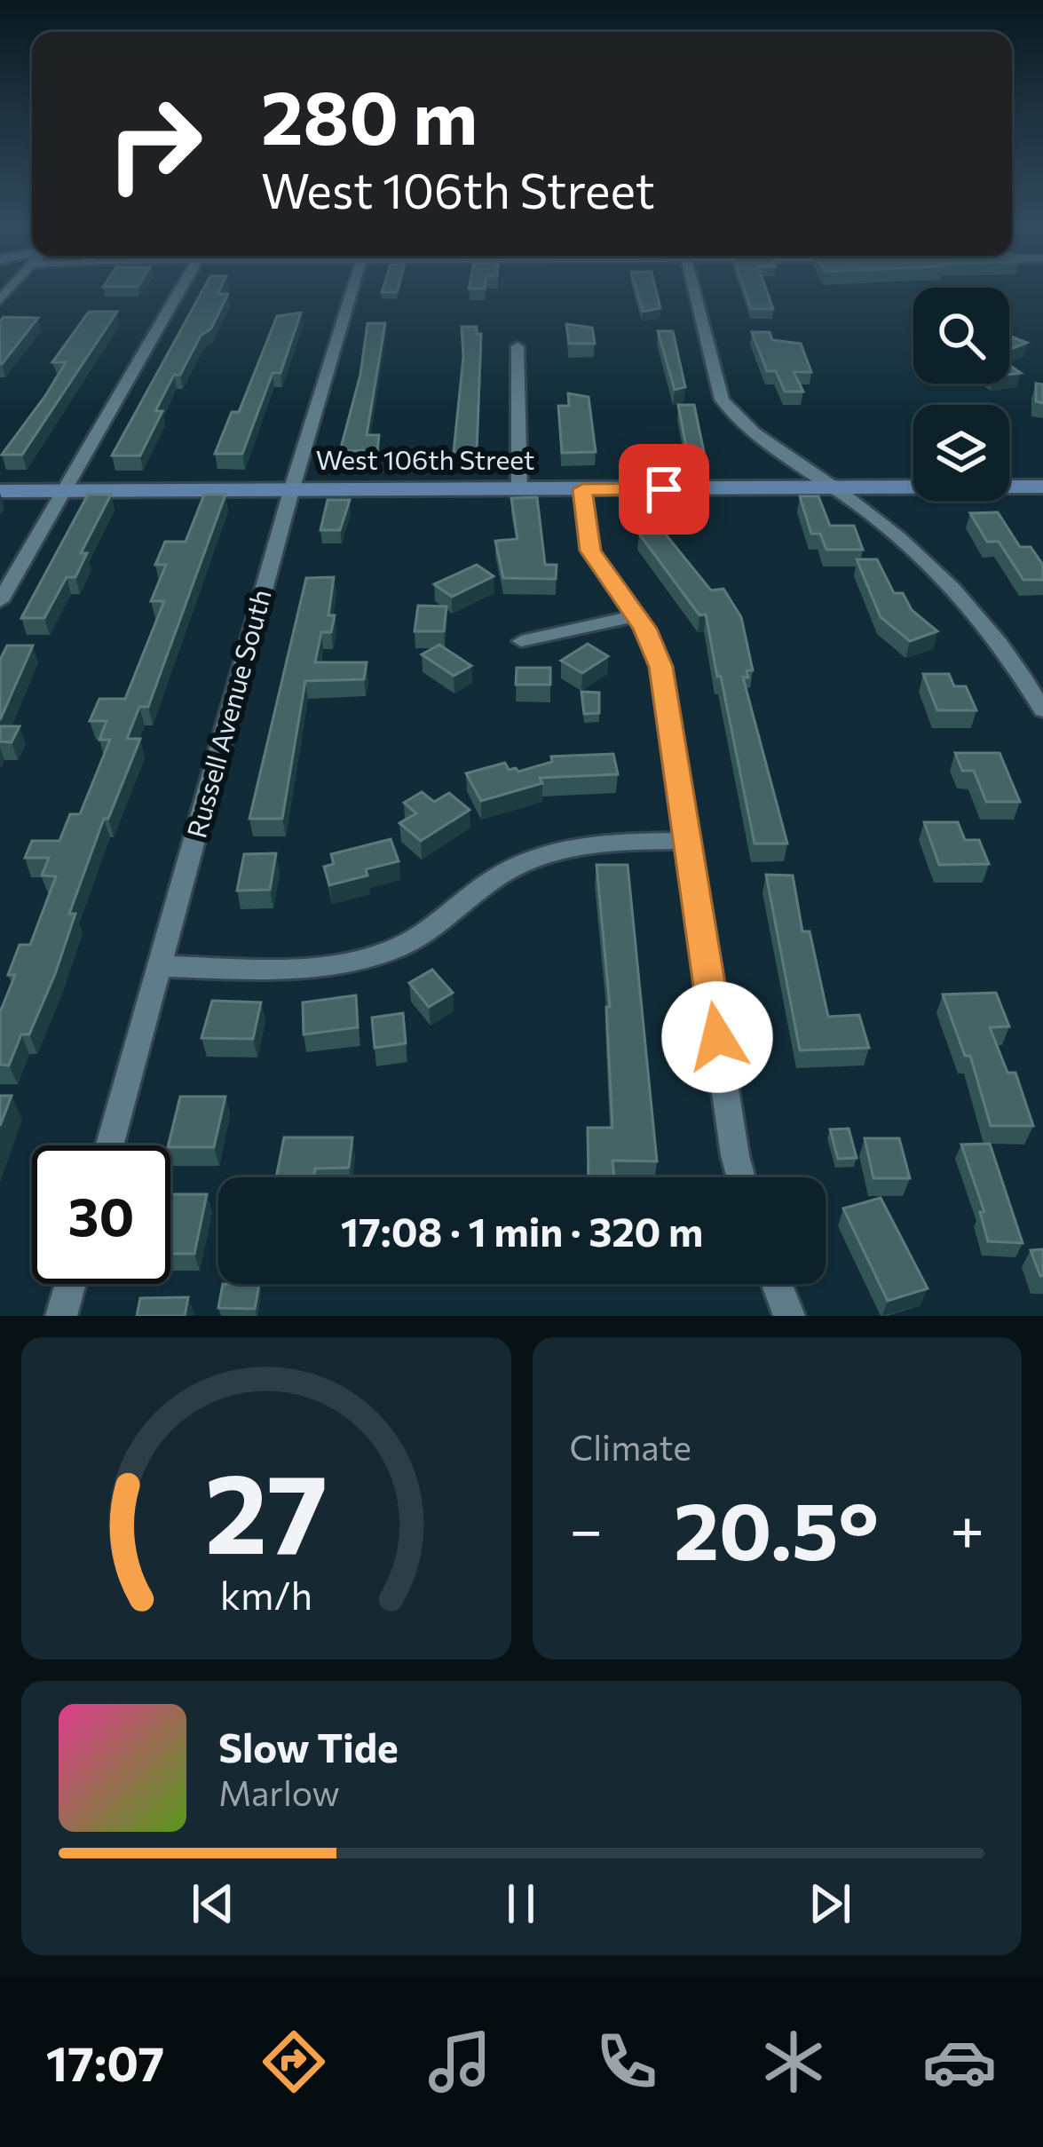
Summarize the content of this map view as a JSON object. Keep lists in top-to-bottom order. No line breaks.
{"streets":{"street":["West 106th Street","Russell Avenue South"]},"crossings":[["West 106th Street","Russell Avenue South"]],"page":{"turn":["280 m","West 106th Street"],"limit":"30","trip":"17:08 · 1 min · 320 m","tile":"Climate","heat":["−","20.5°","+"],"song":["Slow Tide","Marlow"],"tabs":"17:07","gauge":["27","km/h"]}}
